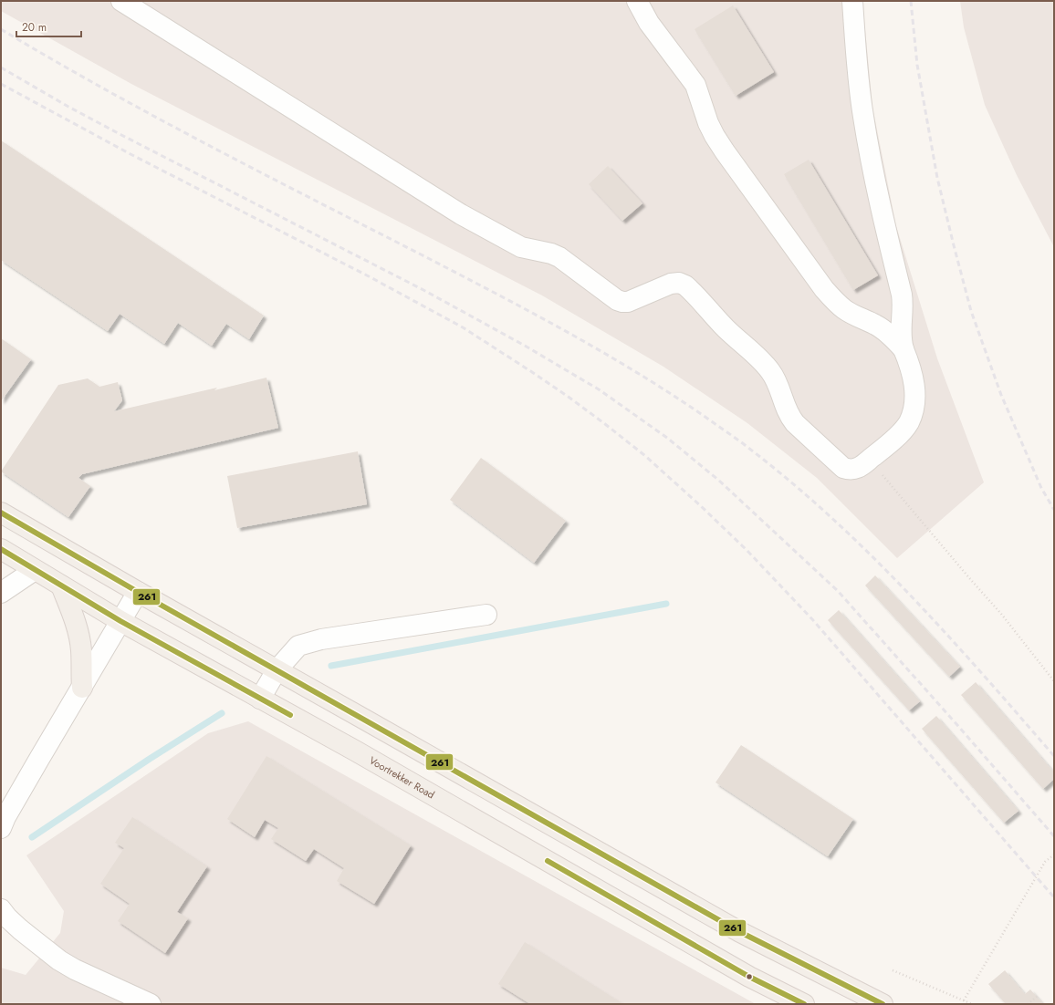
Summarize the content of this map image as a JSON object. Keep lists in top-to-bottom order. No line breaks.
{"streets":{"main road":["Voortrekker Road"]},"lines":["transit line 261"],"scale_bar":"20 m"}
